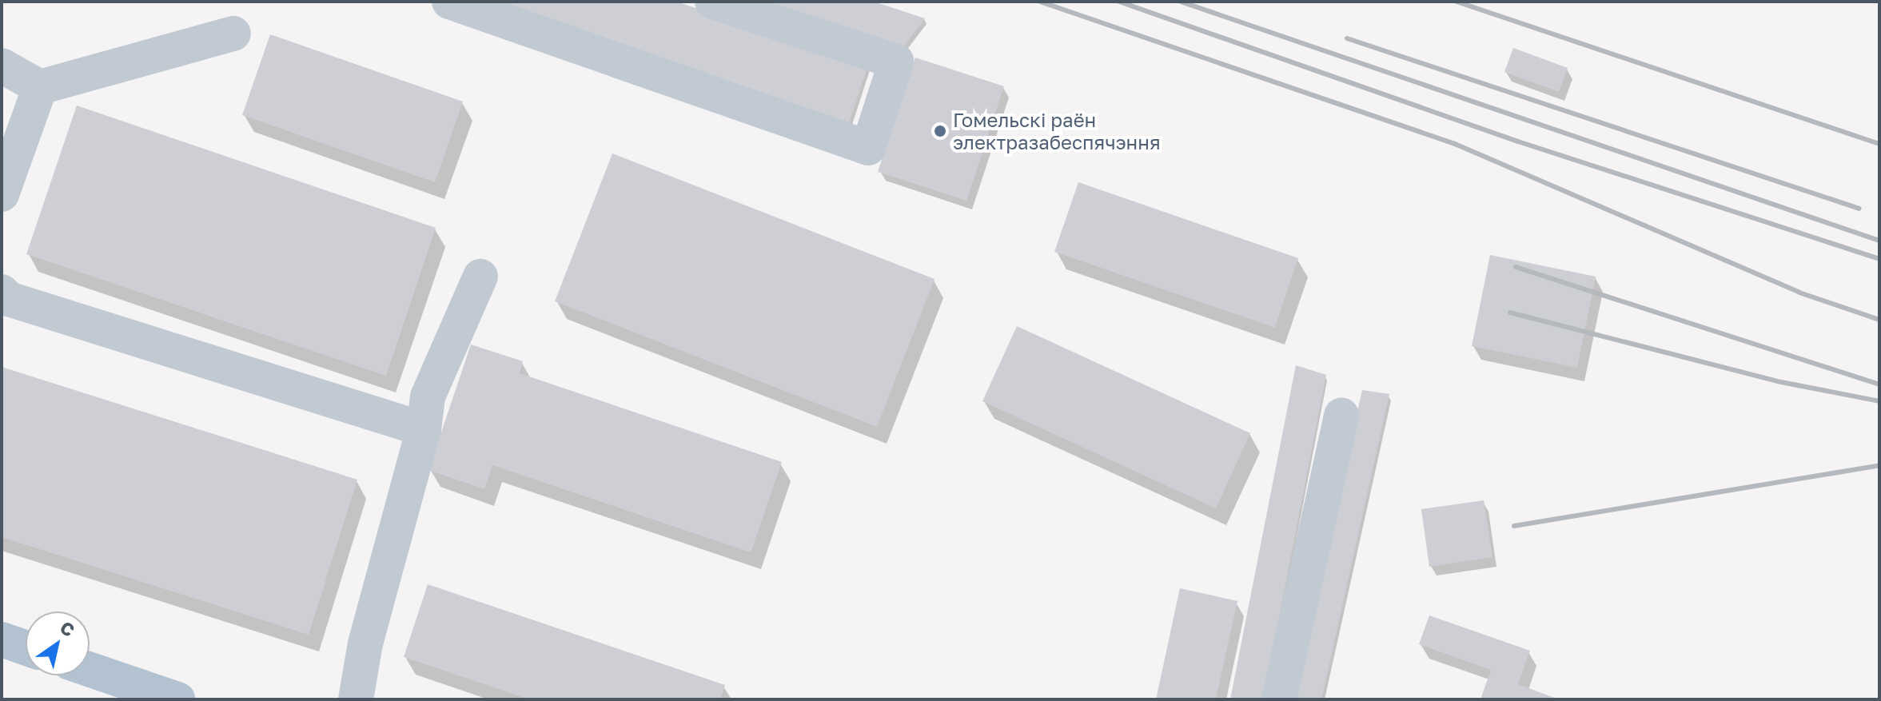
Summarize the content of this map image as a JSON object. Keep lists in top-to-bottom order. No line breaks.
{"places":["Гомельскі раён электразабеспячэння"],"north":"top right"}
